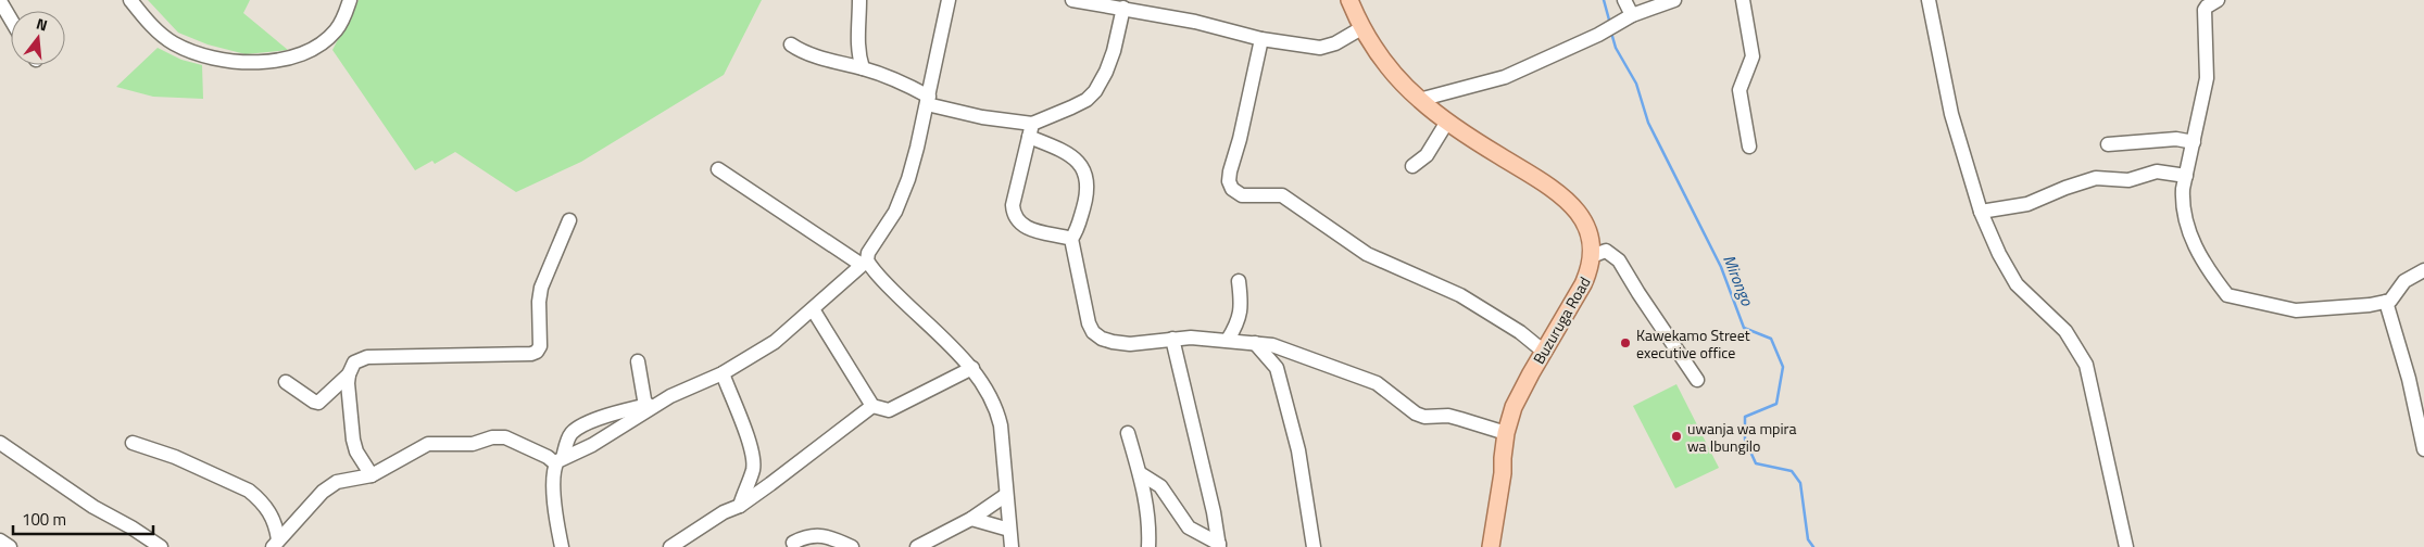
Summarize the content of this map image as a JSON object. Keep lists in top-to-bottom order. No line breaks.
{"streets":{"main road":["Buzuruga Road"]},"water":["Mirongo"],"places":["Kawekamo Street executive office","uwanja wa mpira wa Ibungilo"],"scale_bar":"100 m","north":"top"}
